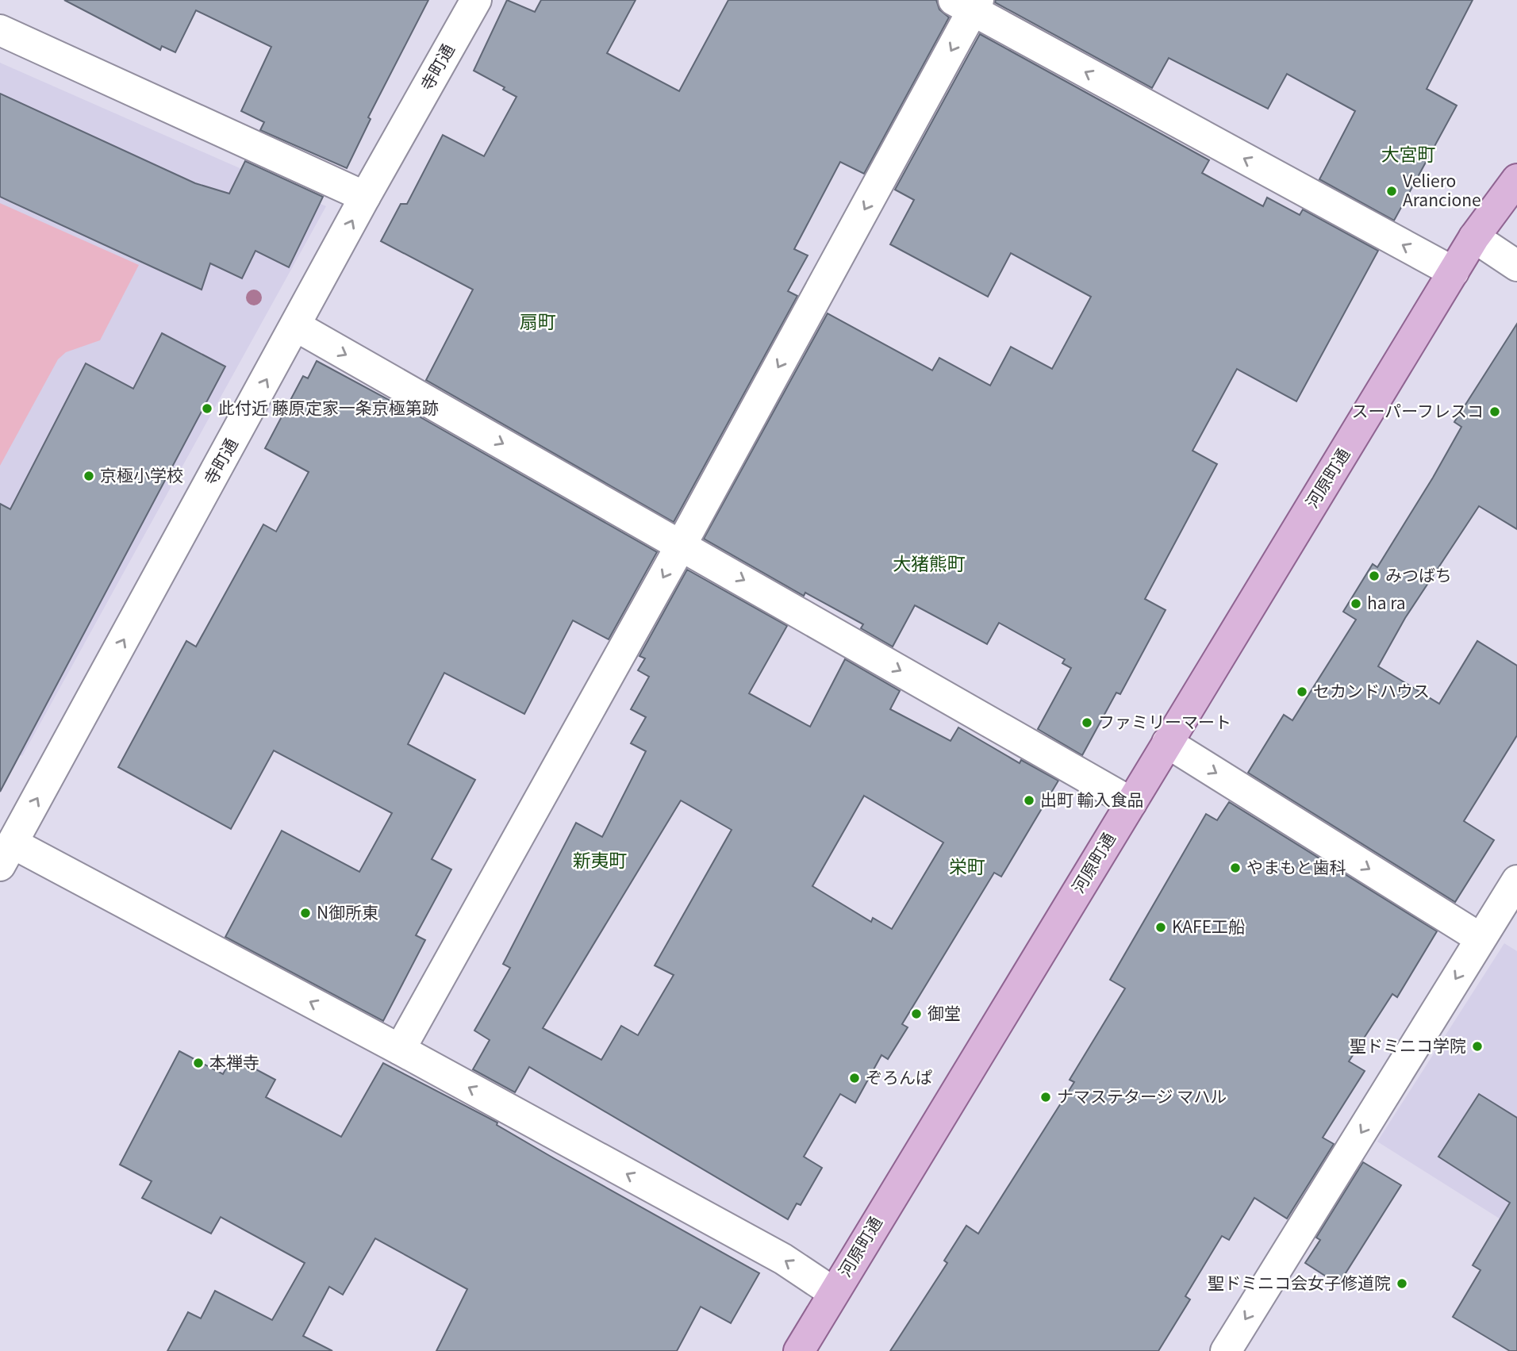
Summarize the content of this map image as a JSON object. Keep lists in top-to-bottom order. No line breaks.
{"streets":{"main road":["河原町通"],"street":["寺町通"]},"one_way":["寺町通"],"districts":["大宮町","扇町","大猪熊町","新夷町","栄町"],"places":["Veliero Arancione","此付近 藤原定家一条京極第跡","スーパーフレスコ","京極小学校","みつばち","ha ra","セカンドハウス","ファミリーマート","出町 輸入食品","やまもと歯科","N御所東","KAFE工船","御堂","聖ドミニコ学院","本禅寺","ぞろんぱ","ナマステタージ マハル","聖ドミニコ会女子修道院"]}
